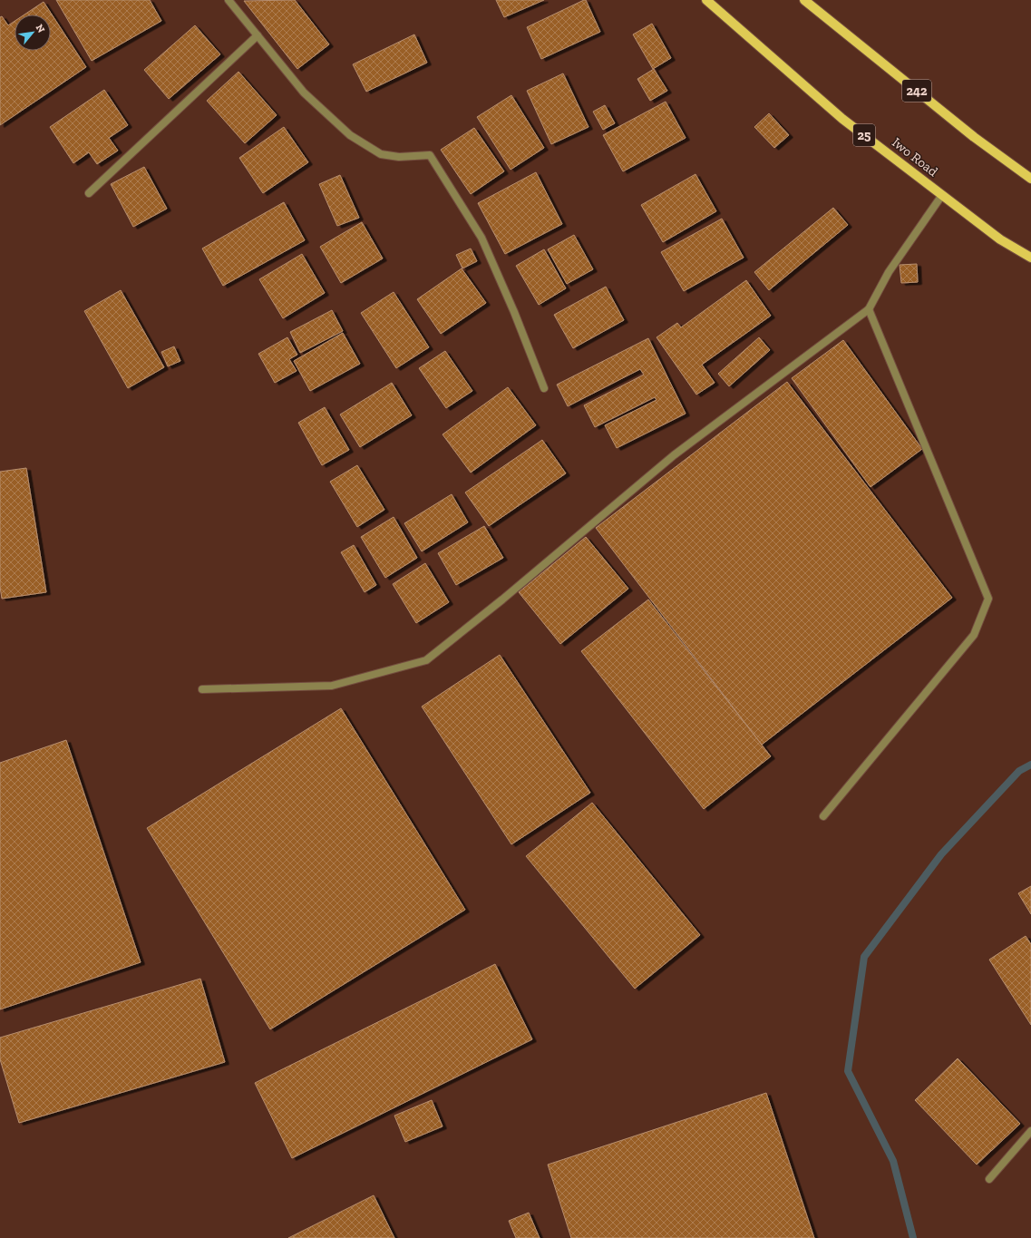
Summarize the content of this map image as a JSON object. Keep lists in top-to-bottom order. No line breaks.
{"streets":{"main road":["242","25","Iwo Road"]},"north":"top right"}
